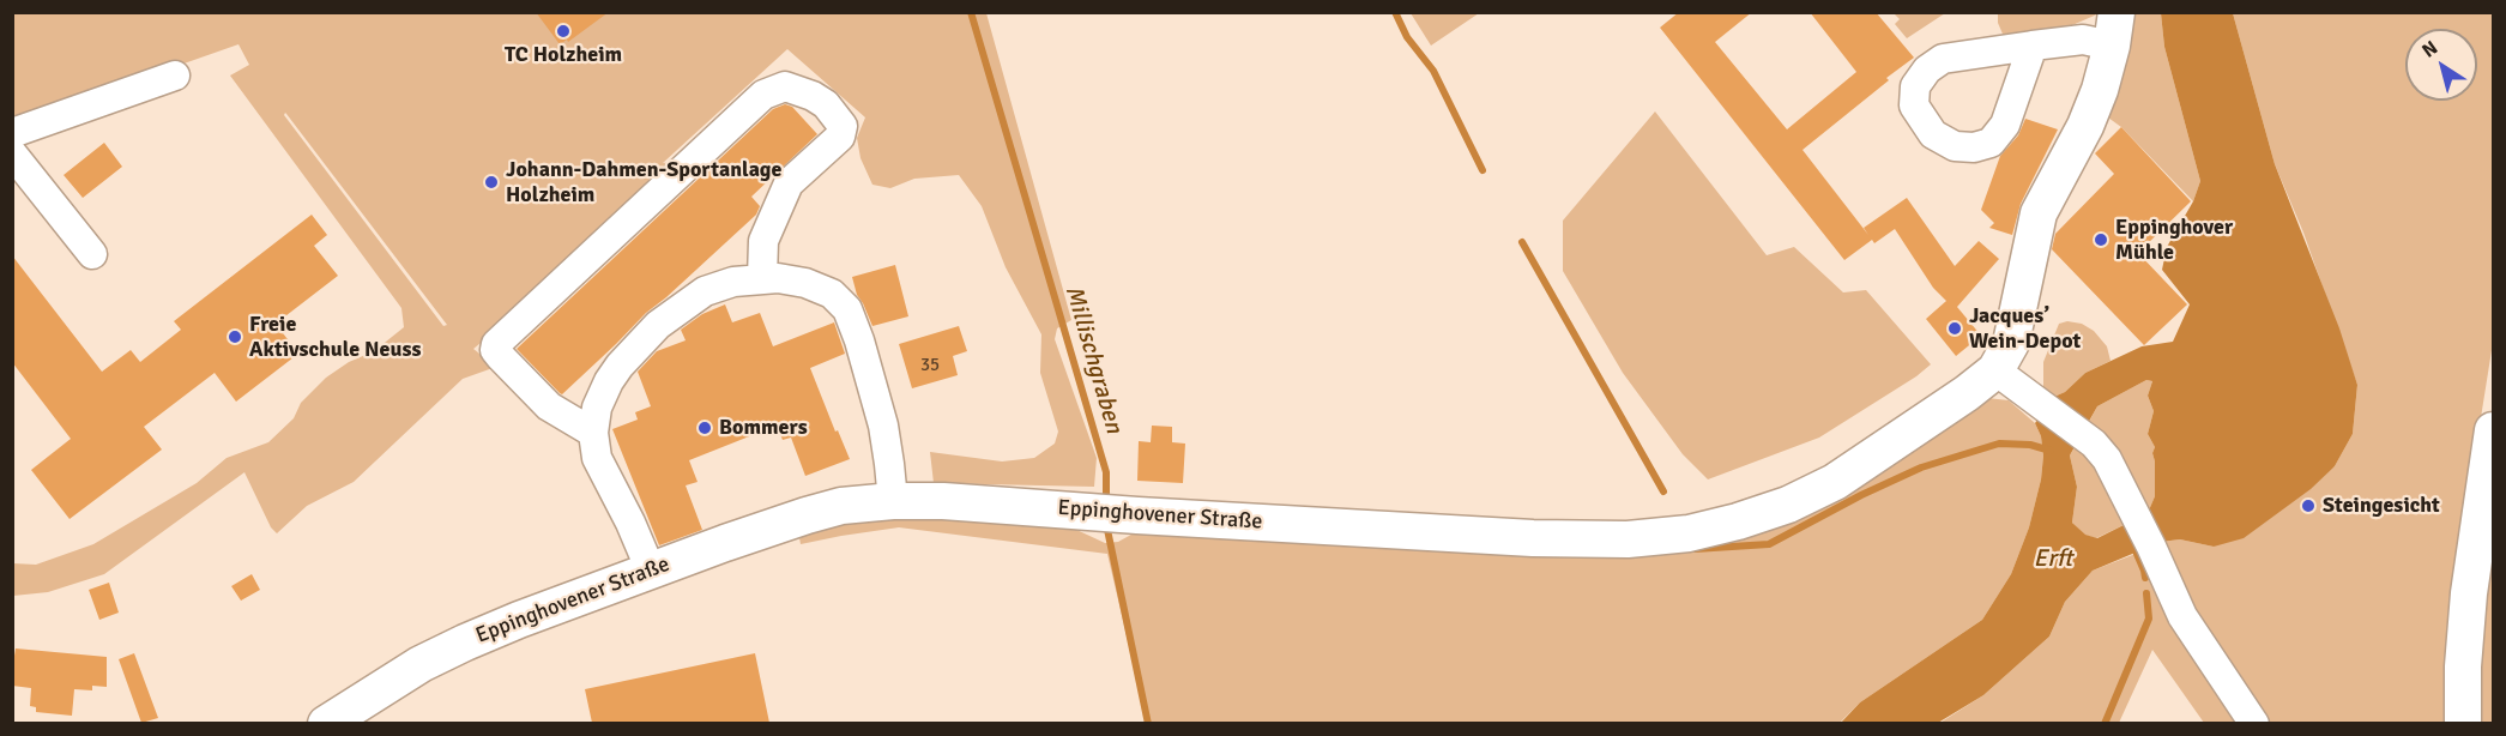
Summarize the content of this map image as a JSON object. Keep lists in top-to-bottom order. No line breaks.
{"streets":{"main road":["Eppinghovener Straße"]},"water":["Millischgraben","Erft"],"places":["TC Holzheim","Johann-Dahmen-Sportanlage Holzheim","Eppinghover Mühle","Jacques’ Wein-Depot","Freie Aktivschule Neuss","Bommers","Steingesicht"],"house_numbers":["35"],"north":"top left"}
